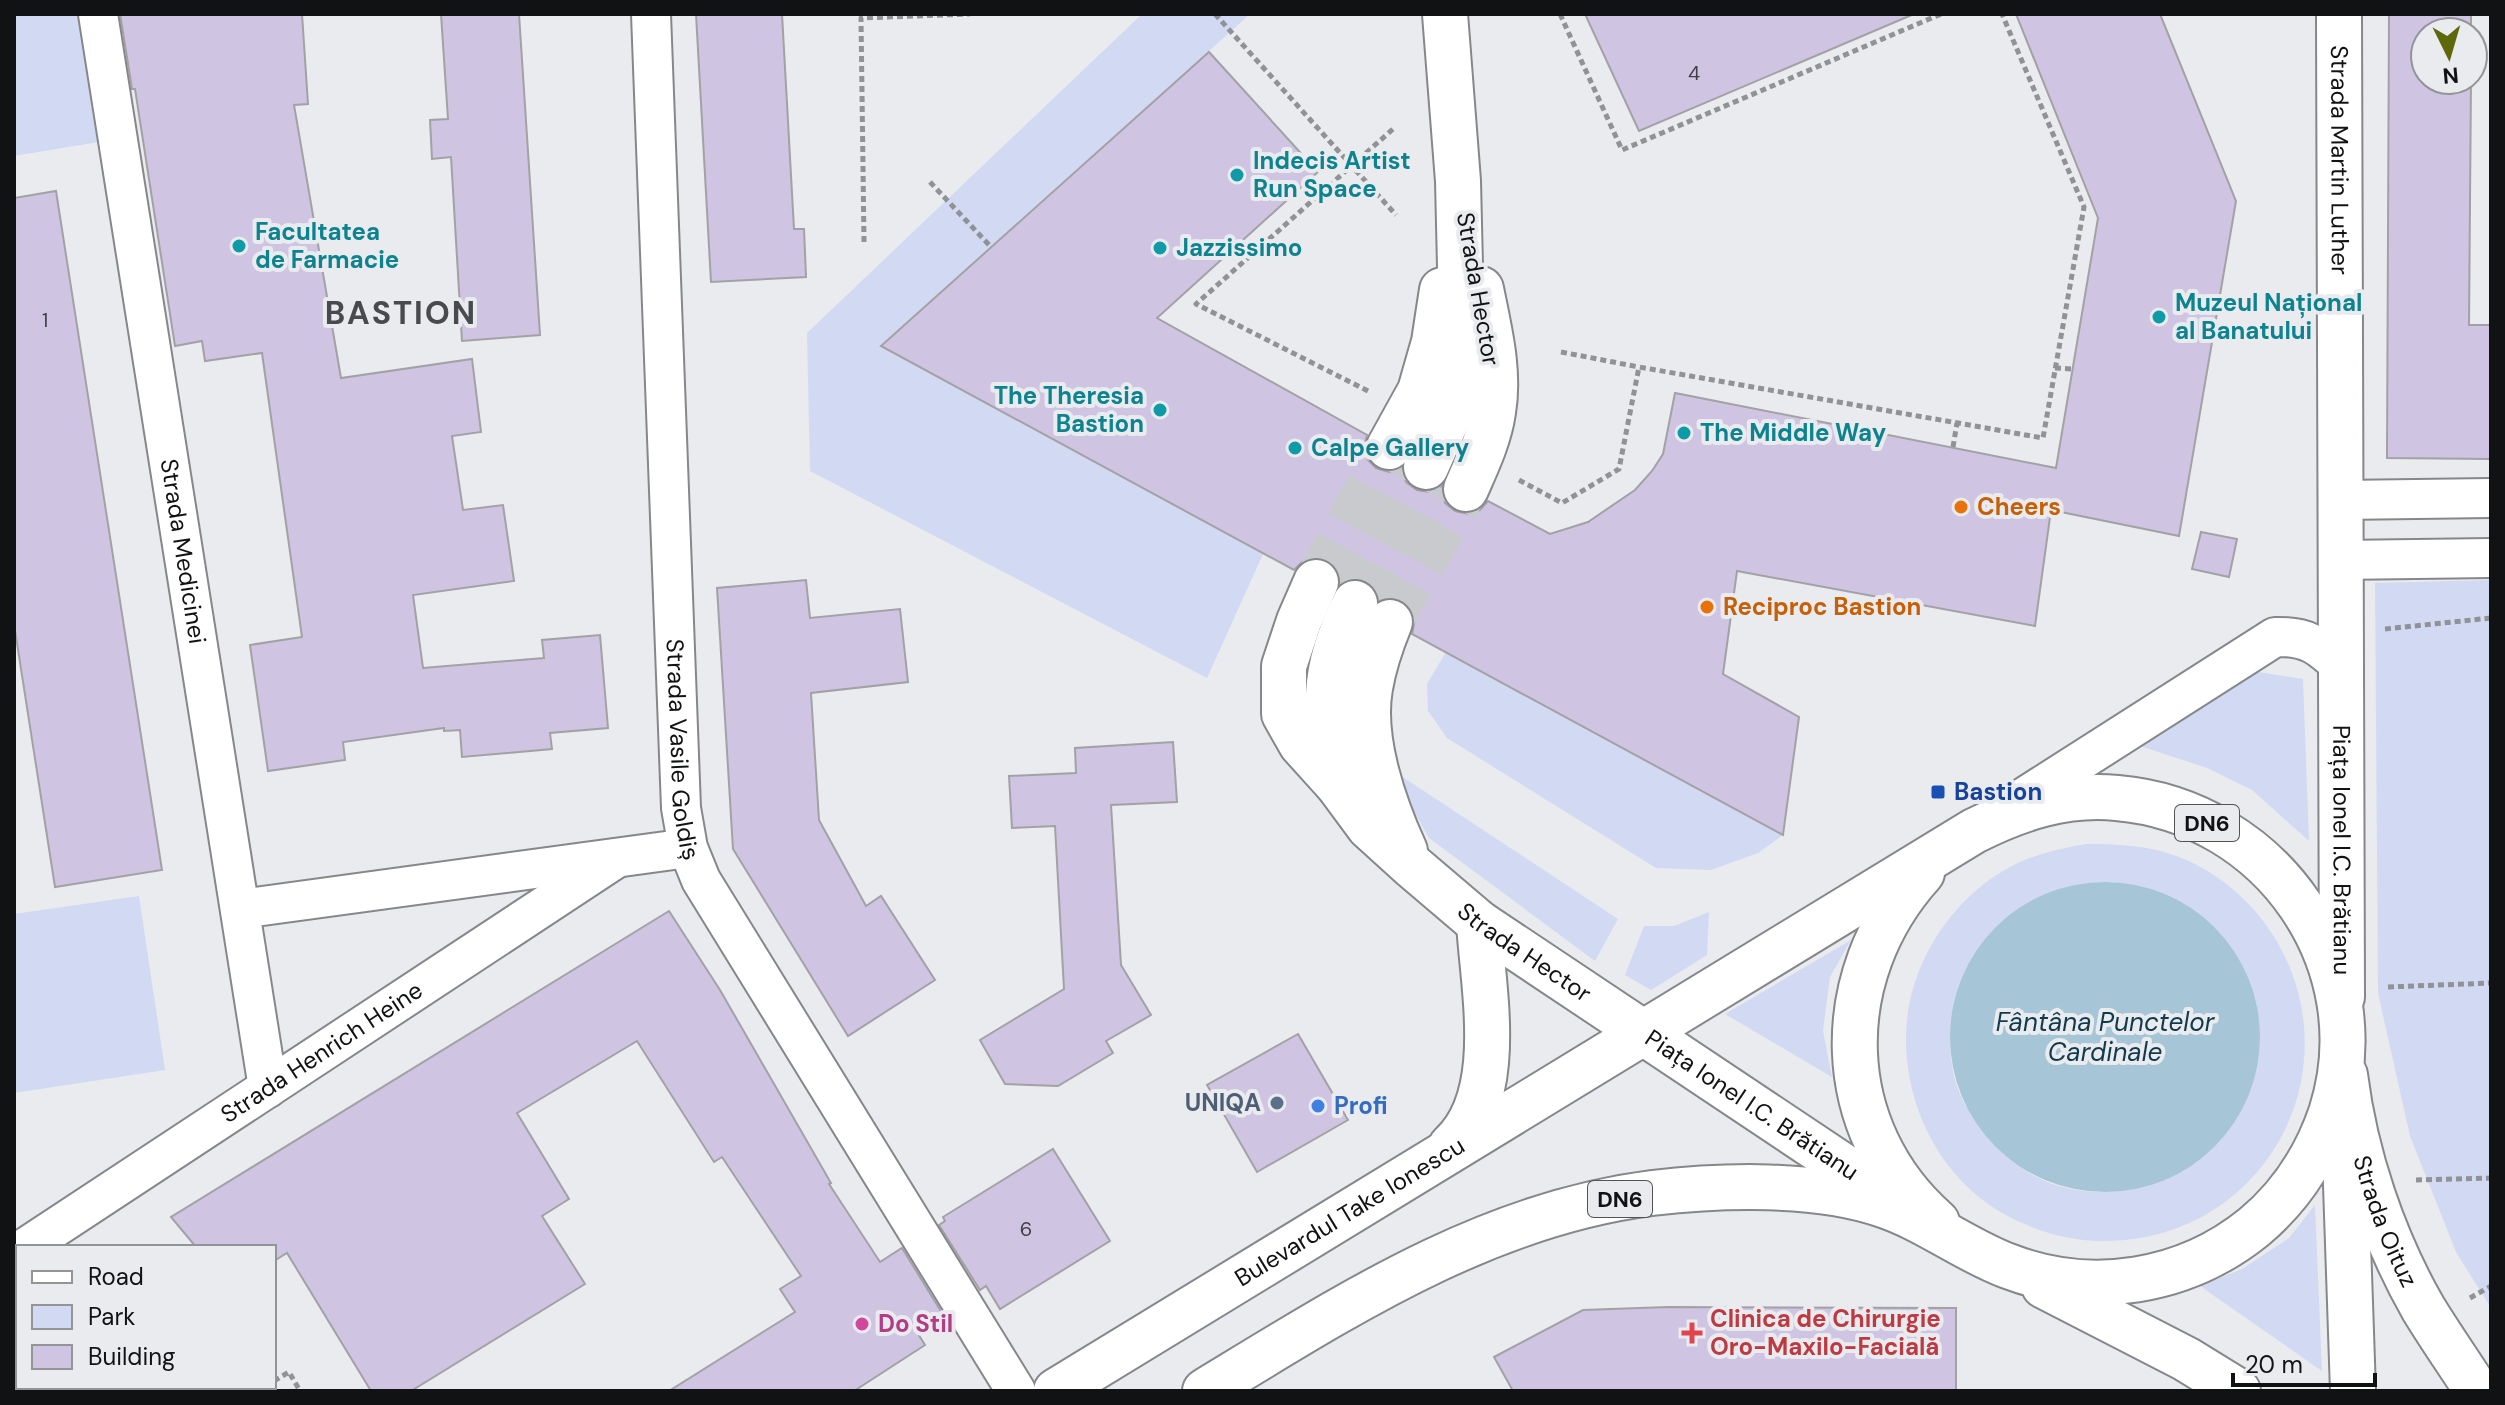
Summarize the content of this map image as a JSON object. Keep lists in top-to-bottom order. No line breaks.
{"streets":{"main road":["Strada Martin Luther","Strada Hector","DN6","Piața Ionel I.C. Brătianu","Bulevardul Take Ionescu","Strada Oituz"],"street":["Strada Medicinei","Strada Vasile Goldiș","Strada Henrich Heine"]},"crossings":[["Strada Martin Luther","Piața Ionel I.C. Brătianu"],["Strada Hector","Piața Ionel I.C. Brătianu"],["Strada Hector","Bulevardul Take Ionescu"],["Strada Medicinei","Strada Henrich Heine"],["DN6","Piața Ionel I.C. Brătianu"],["Piața Ionel I.C. Brătianu","Bulevardul Take Ionescu"],["Piața Ionel I.C. Brătianu","Strada Oituz"]],"districts":["BASTION"],"water":["Fântâna Punctelor Cardinale"],"places":{"other":["Indecis Artist Run Space","Facultatea de Farmacie","Jazzissimo","Muzeul Național al Banatului","The Theresia Bastion","The Middle Way","Calpe Gallery","Cheers","Reciproc Bastion","UNIQA","Profi","Do Stil"],"transit":["Bastion"],"health":["Clinica de Chirurgie Oro-Maxilo-Facială"]},"house_numbers":["4","1","6"],"legend":["Road","Park","Building"],"scale_bar":"20 m","north":"bottom"}
